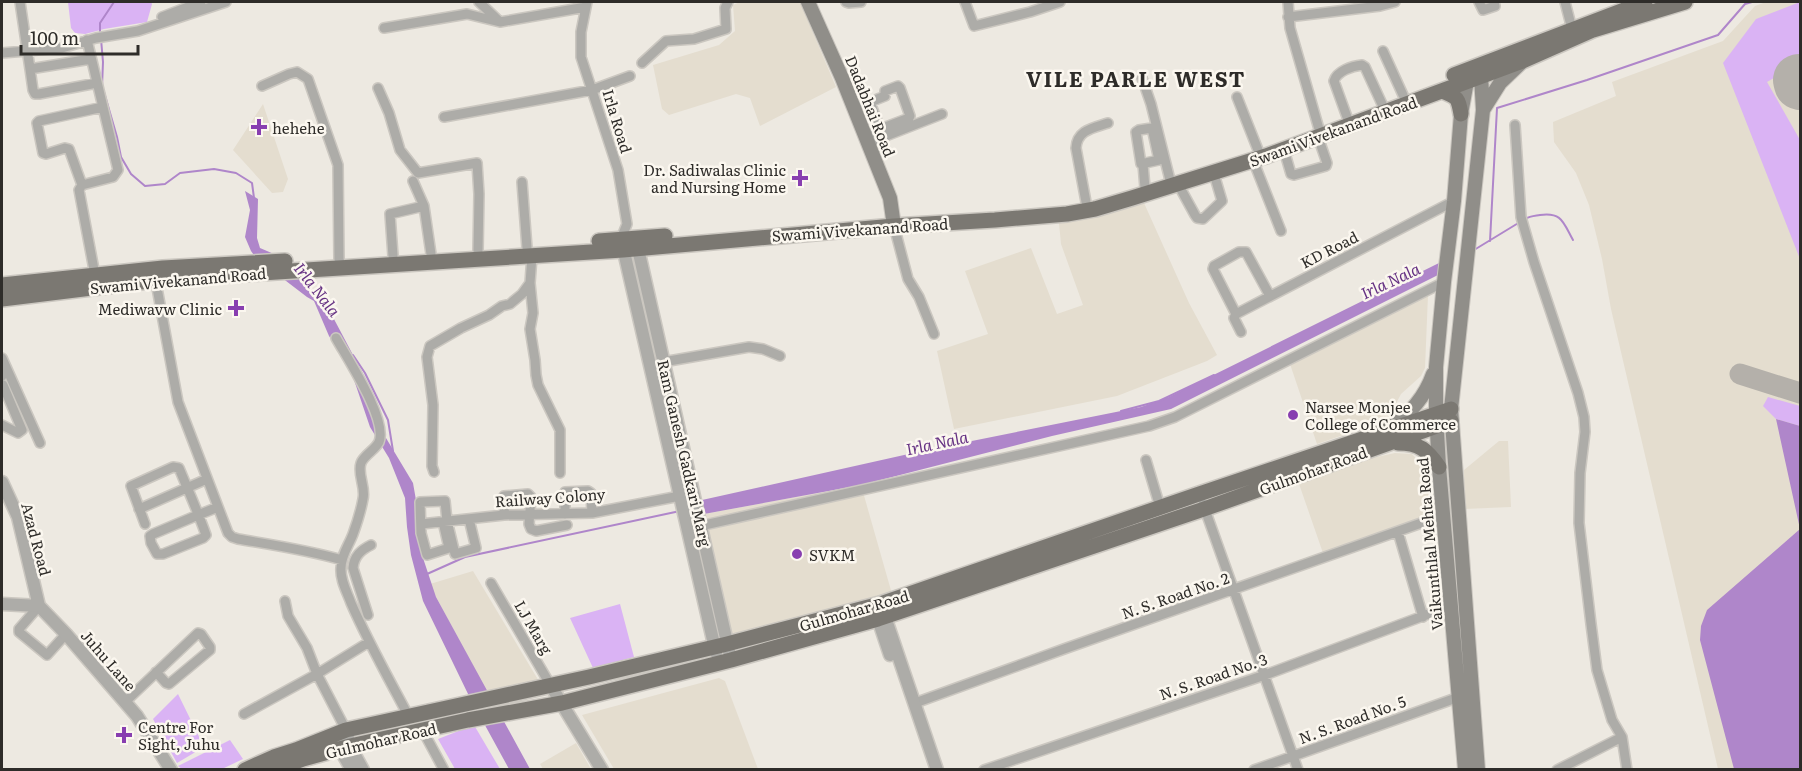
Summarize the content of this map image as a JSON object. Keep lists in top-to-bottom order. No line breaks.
{"streets":{"main road":["Dadabhai Road","Swami Vivekanand Road","Gulmohar Road","Vaikunthlal Mehta Road"],"street":["Irla Road","KD Road","Ram Ganesh Gadkari Marg","Railway Colony","Azad Road","N. S. Road No. 2","LJ Marg","Juhu Lane","N. S. Road No. 3","N. S. Road No. 5"]},"crossings":[["Dadabhai Road","Swami Vivekanand Road"],["Irla Road","Swami Vivekanand Road"],["Irla Road","Ram Ganesh Gadkari Marg"],["Swami Vivekanand Road","Ram Ganesh Gadkari Marg"],["Swami Vivekanand Road","Vaikunthlal Mehta Road"],["KD Road","Vaikunthlal Mehta Road"],["Ram Ganesh Gadkari Marg","Gulmohar Road"],["Ram Ganesh Gadkari Marg","Railway Colony"],["Gulmohar Road","Vaikunthlal Mehta Road"],["Gulmohar Road","LJ Marg"],["Azad Road","Juhu Lane"],["Vaikunthlal Mehta Road","N. S. Road No. 2"],["Vaikunthlal Mehta Road","N. S. Road No. 3"],["Vaikunthlal Mehta Road","N. S. Road No. 5"]],"districts":["VILE PARLE WEST"],"water":["Irla Nala"],"places":{"health":["hehehe","Dr. Sadiwalas Clinic and Nursing Home","Mediwavw Clinic","Centre For Sight, Juhu"],"other":["Narsee Monjee College of Commerce","SVKM"]},"scale_bar":"100 m"}
